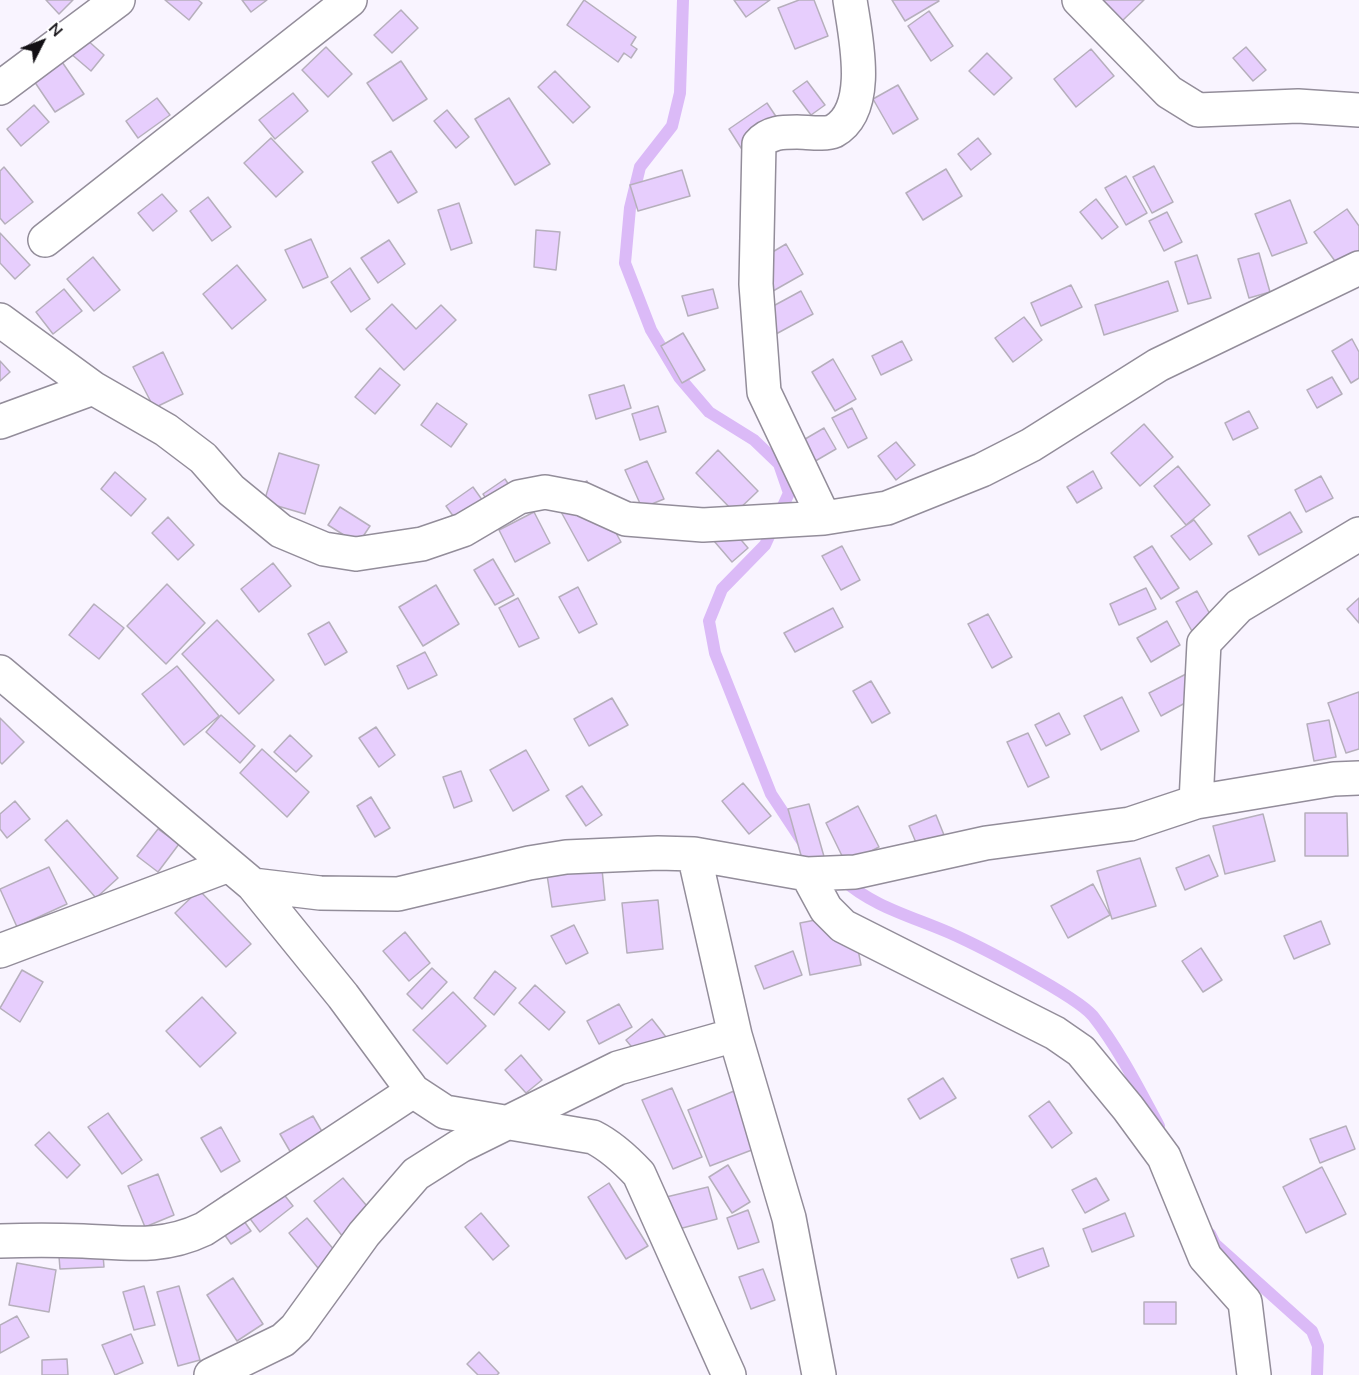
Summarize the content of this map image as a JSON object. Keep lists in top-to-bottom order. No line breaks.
{"north":"top right"}
